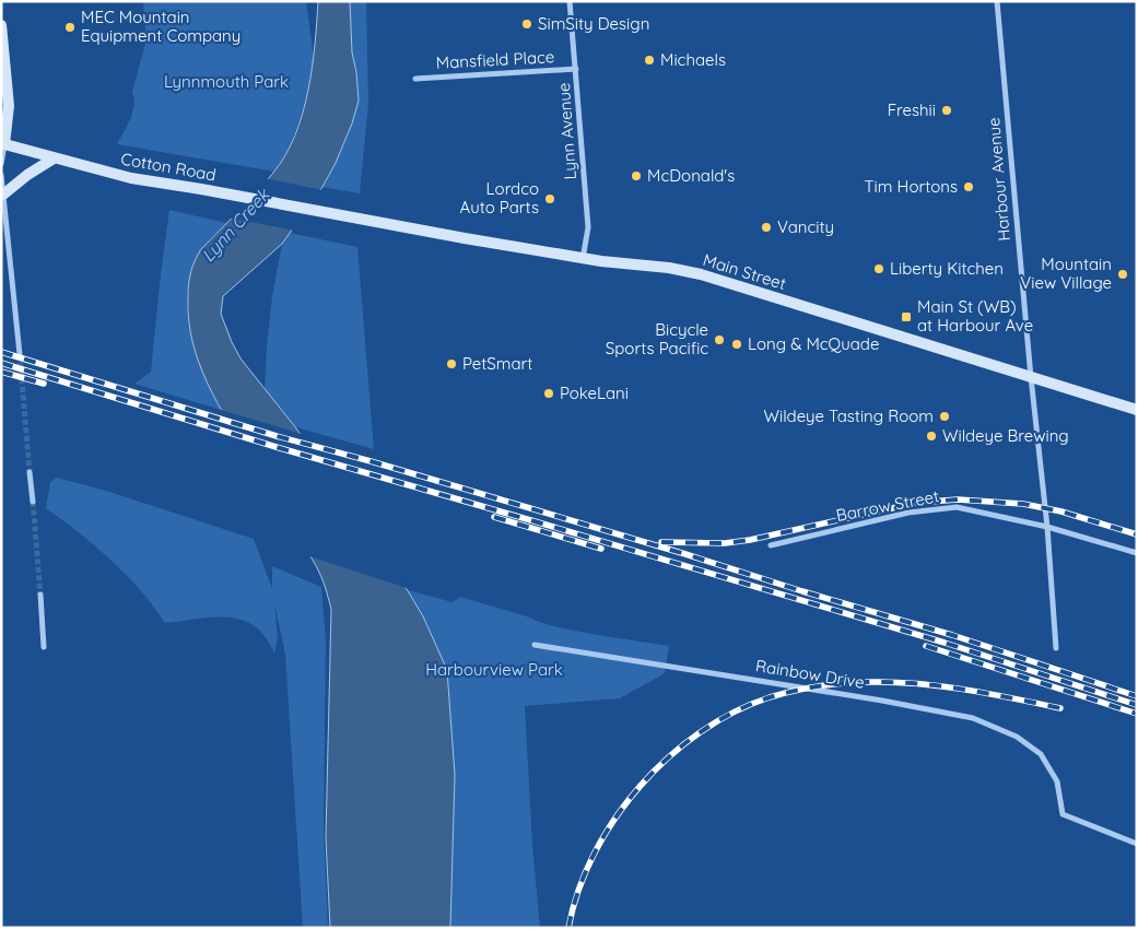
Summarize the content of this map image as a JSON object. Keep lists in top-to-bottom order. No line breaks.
{"streets":{"main road":["Cotton Road","Main Street"],"street":["Mansfield Place","Lynn Avenue","Harbour Avenue","Barrow Street","Rainbow Drive"]},"crossings":[["Mansfield Place","Lynn Avenue"],["Lynn Avenue","Main Street"],["Cotton Road","Main Street"],["Harbour Avenue","Main Street"],["Harbour Avenue","Barrow Street"]],"water":["Lynn Creek"],"parks":["Lynnmouth Park","Harbourview Park"],"places":{"other":["SimSity Design","MEC Mountain Equipment Company","Michaels","Freshii","McDonald's","Tim Hortons","Lordco Auto Parts","Vancity","Liberty Kitchen","Mountain View Village","Bicycle Sports Pacific","Long & McQuade","PetSmart","PokeLani","Wildeye Tasting Room","Wildeye Brewing"],"transit":["Main St (WB) at Harbour Ave"]}}
